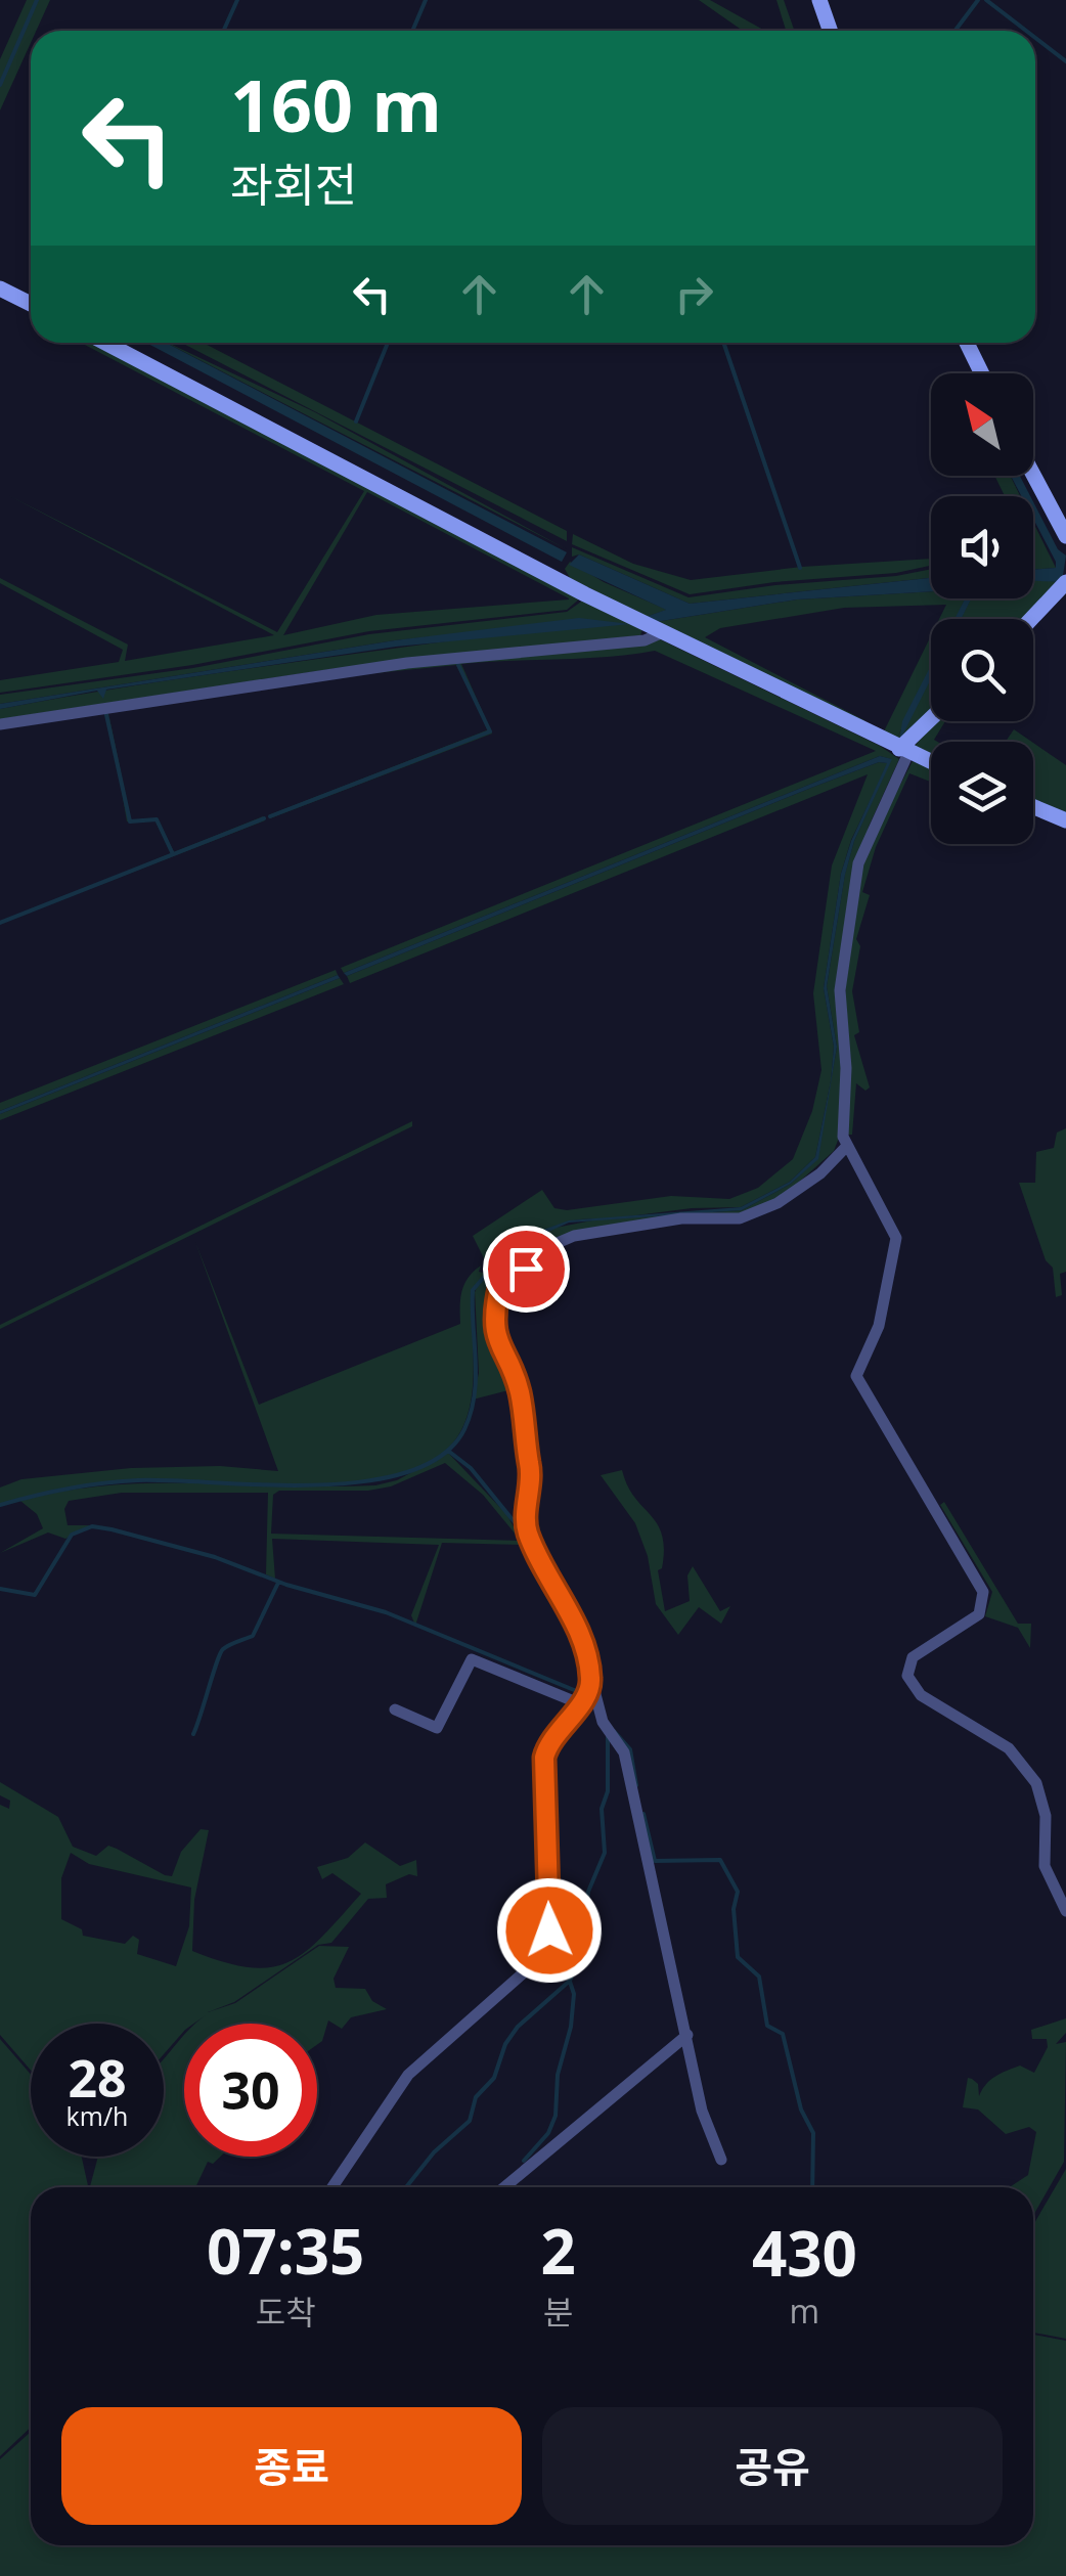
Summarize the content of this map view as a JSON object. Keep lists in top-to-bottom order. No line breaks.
{"north":"top left","page":{"turn":["160 m","좌회전"],"speed":"28 km/h","limit":"30","eta":["07:35","도착","2","분","430","m"],"buttons":["종료","공유"]}}
